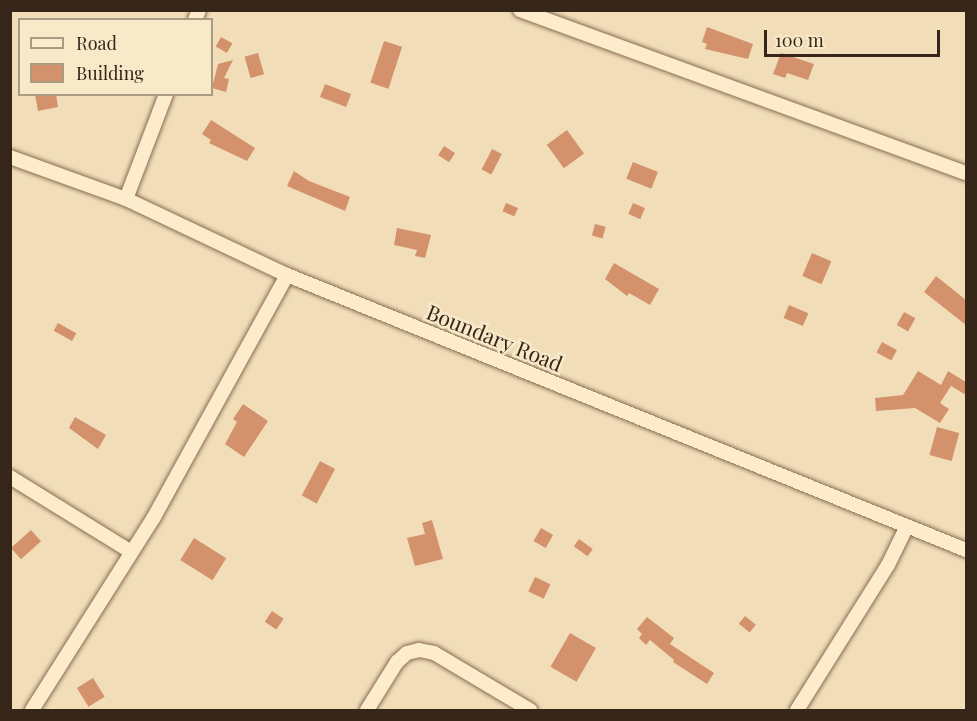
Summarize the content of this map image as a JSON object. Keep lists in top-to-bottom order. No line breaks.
{"streets":{"street":["Boundary Road"]},"legend":["Road","Building"],"scale_bar":"100 m"}
